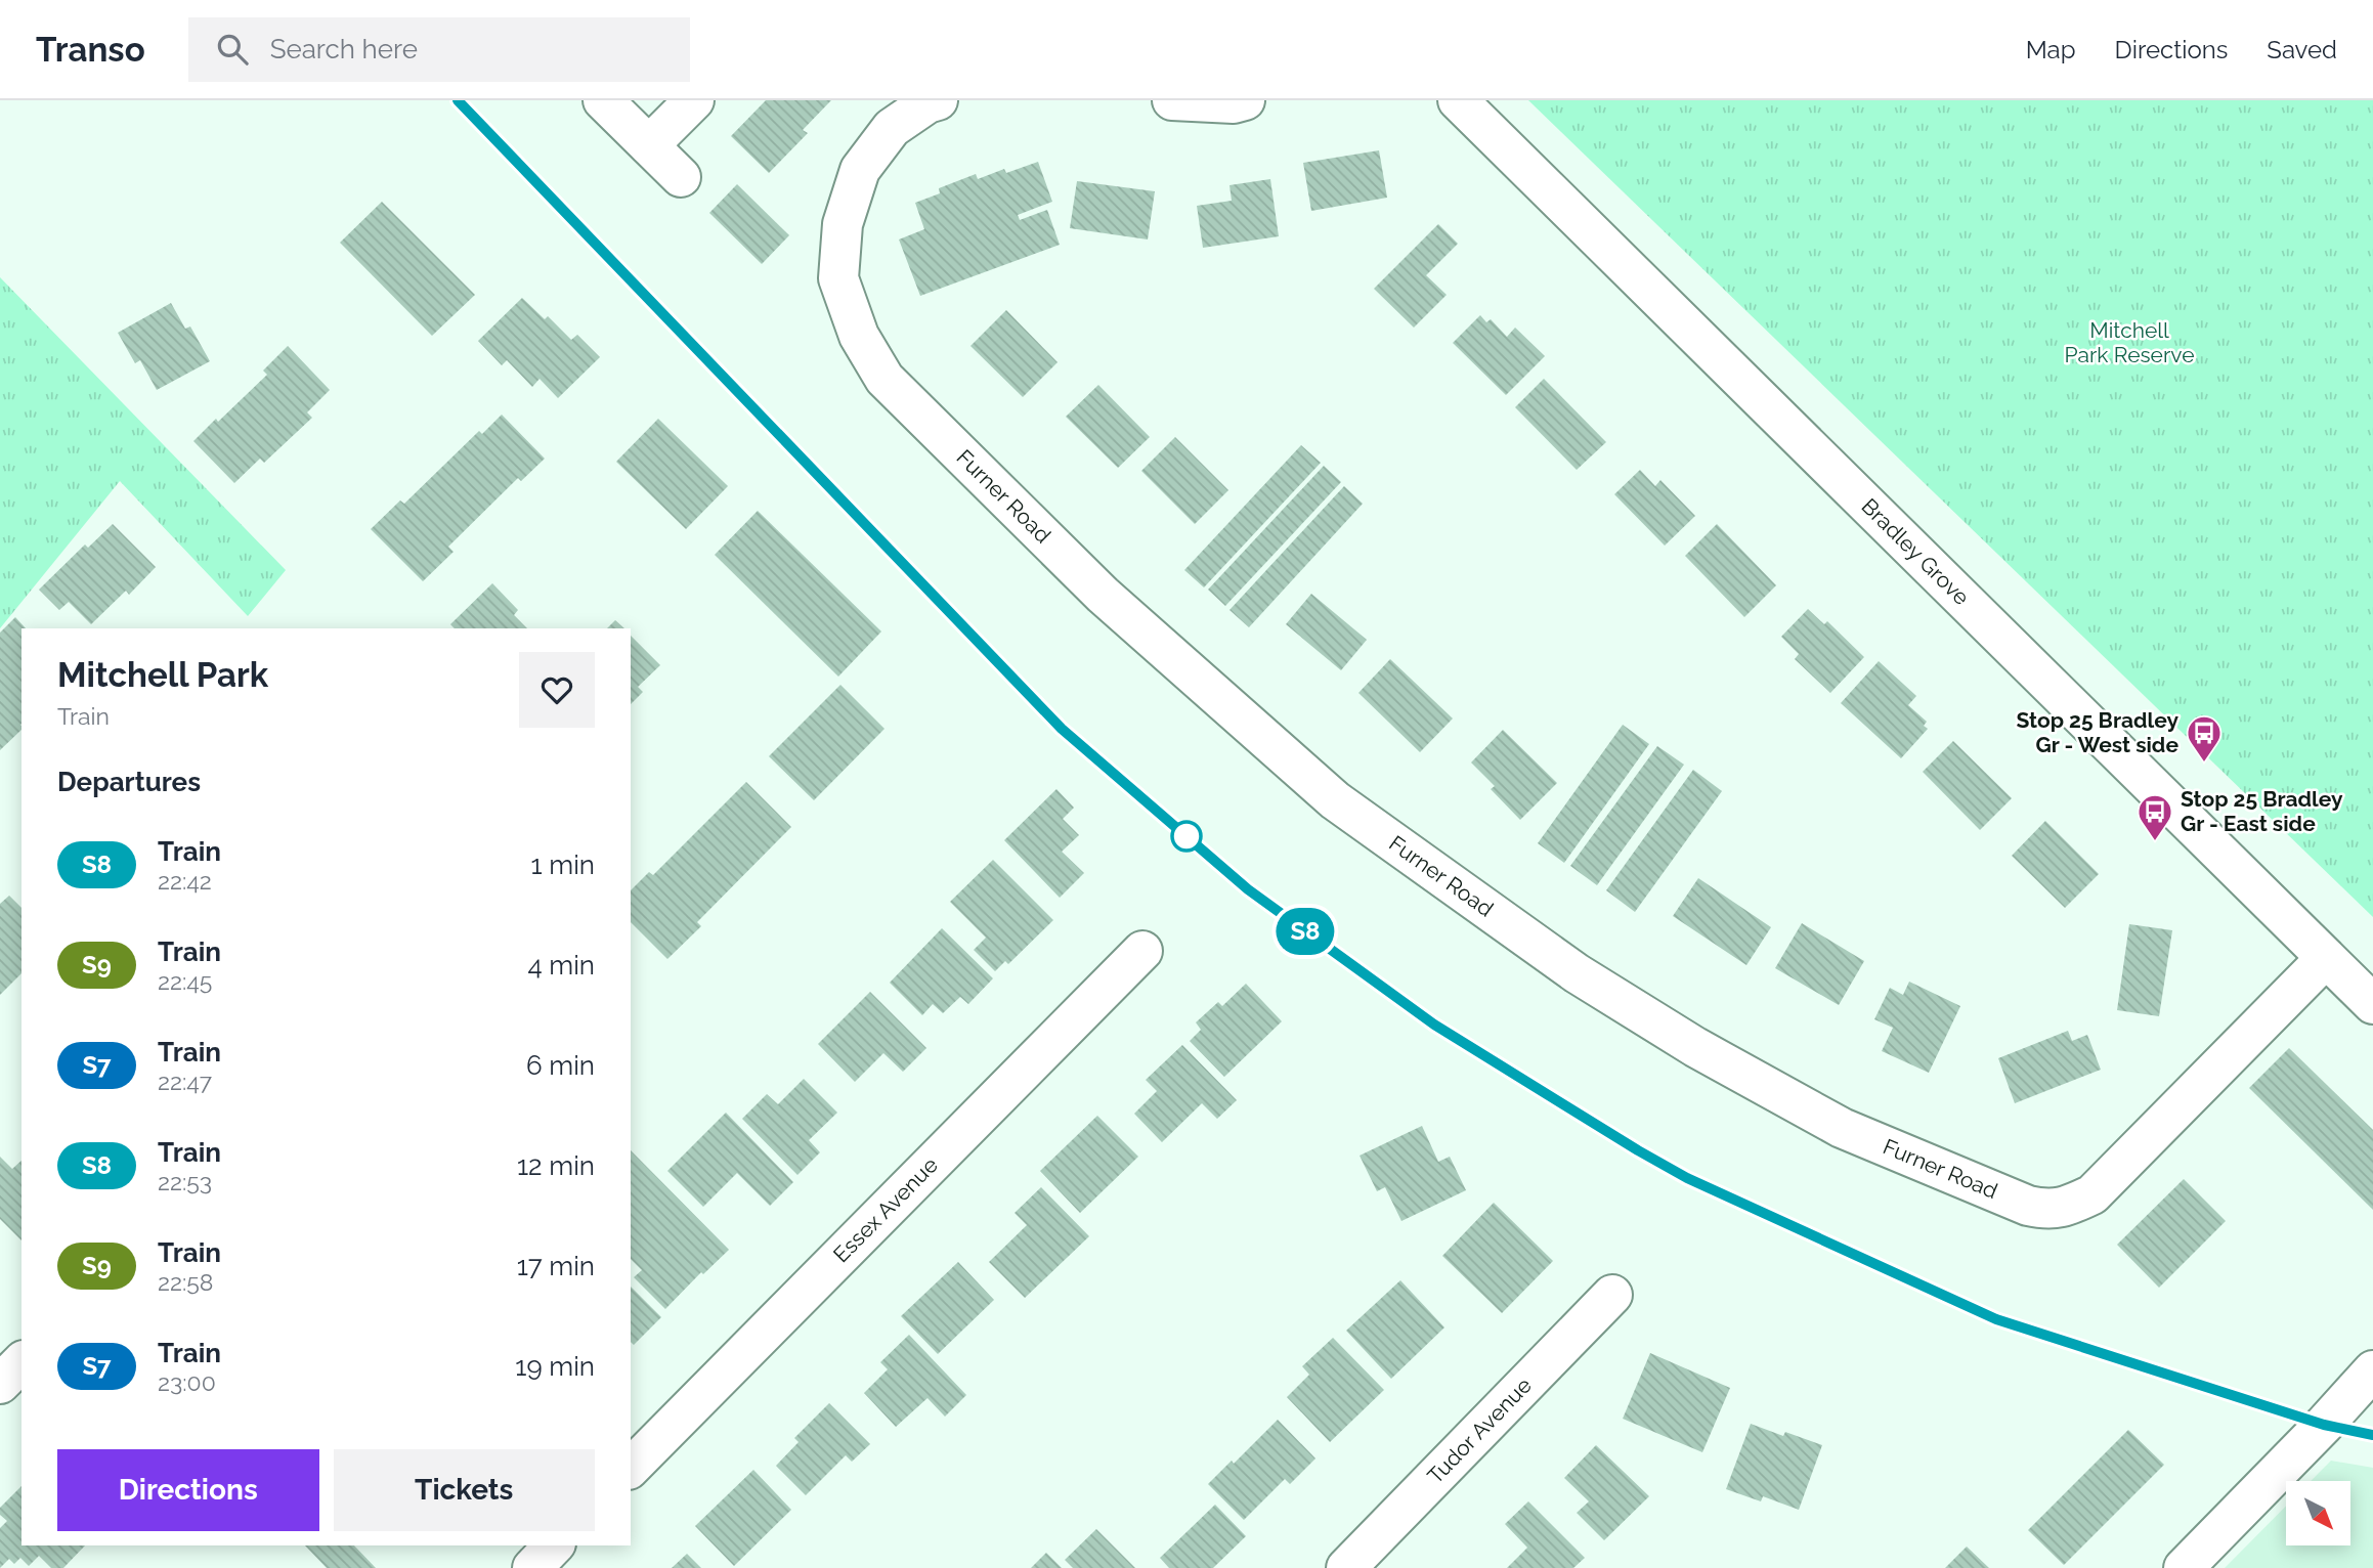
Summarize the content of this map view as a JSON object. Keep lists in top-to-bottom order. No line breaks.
{"streets":{"street":["Furner Road","Bradley Grove","Essex Avenue","Tudor Avenue"]},"crossings":[["Furner Road","Bradley Grove"]],"parks":["Mitchell Park Reserve"],"places":{"bus stop":["Stop 25 Bradley Gr - West side","Stop 25 Bradley Gr - East side"]},"north":"bottom right","page":{"header":"Transo","search":"Search here","nav":["Map","Directions","Saved"],"on_map":"S8","heading":[["Mitchell Park","Train"],"Departures"],"list":[{"mark":"S8","name":"Train","note":"22:42","value":"1 min"},{"mark":"S9","name":"Train","note":"22:45","value":"4 min"},{"mark":"S7","name":"Train","note":"22:47","value":"6 min"},{"mark":"S8","name":"Train","note":"22:53","value":"12 min"},{"mark":"S9","name":"Train","note":"22:58","value":"17 min"},{"mark":"S7","name":"Train","note":"23:00","value":"19 min"}],"buttons":["Directions","Tickets"]}}
